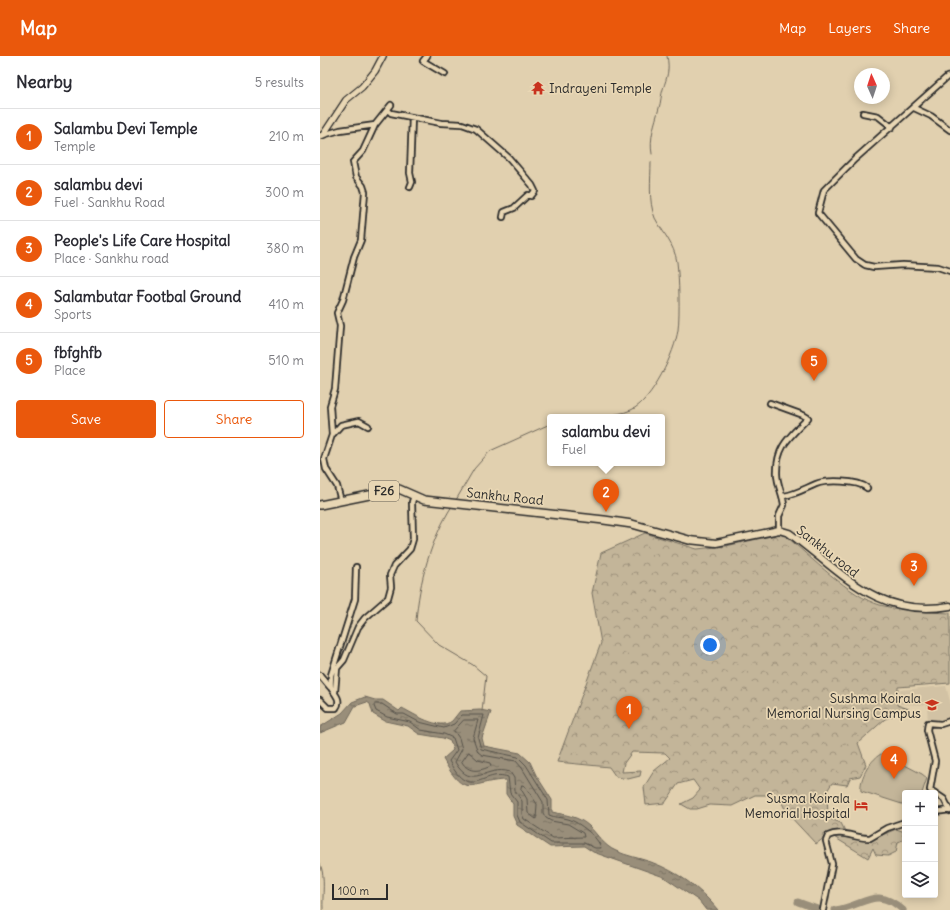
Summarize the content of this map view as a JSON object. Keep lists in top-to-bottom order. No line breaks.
{"streets":{"main road":["F26","Sankhu Road","Sankhu road"]},"crossings":[["Sankhu Road","Sankhu road"]],"places":{"temple":["Indrayeni Temple"],"school or university":["Sushma Koirala Memorial Nursing Campus"],"hotel":["Susma Koirala Memorial Hospital"]},"scale_bar":"100 m","north":"top","page":{"header":"Map","nav":["Map","Layers","Share"],"heading":["Nearby","5 results"],"list":[{"mark":"1","name":"Salambu Devi Temple","note":"Temple","value":"210 m"},{"mark":"2","name":"salambu devi","note":"Fuel · Sankhu Road","value":"300 m"},{"mark":"3","name":"People's Life Care Hospital","note":"Place · Sankhu road","value":"380 m"},{"mark":"4","name":"Salambutar Footbal Ground","note":"Sports","value":"410 m"},{"mark":"5","name":"fbfghfb","note":"Place","value":"510 m"}],"pins":["5","2","3","1","4"],"buttons":["Save","Share"],"popup":["salambu devi","Fuel"],"map_buttons":["+","−"],"scale":"100 m"}}
